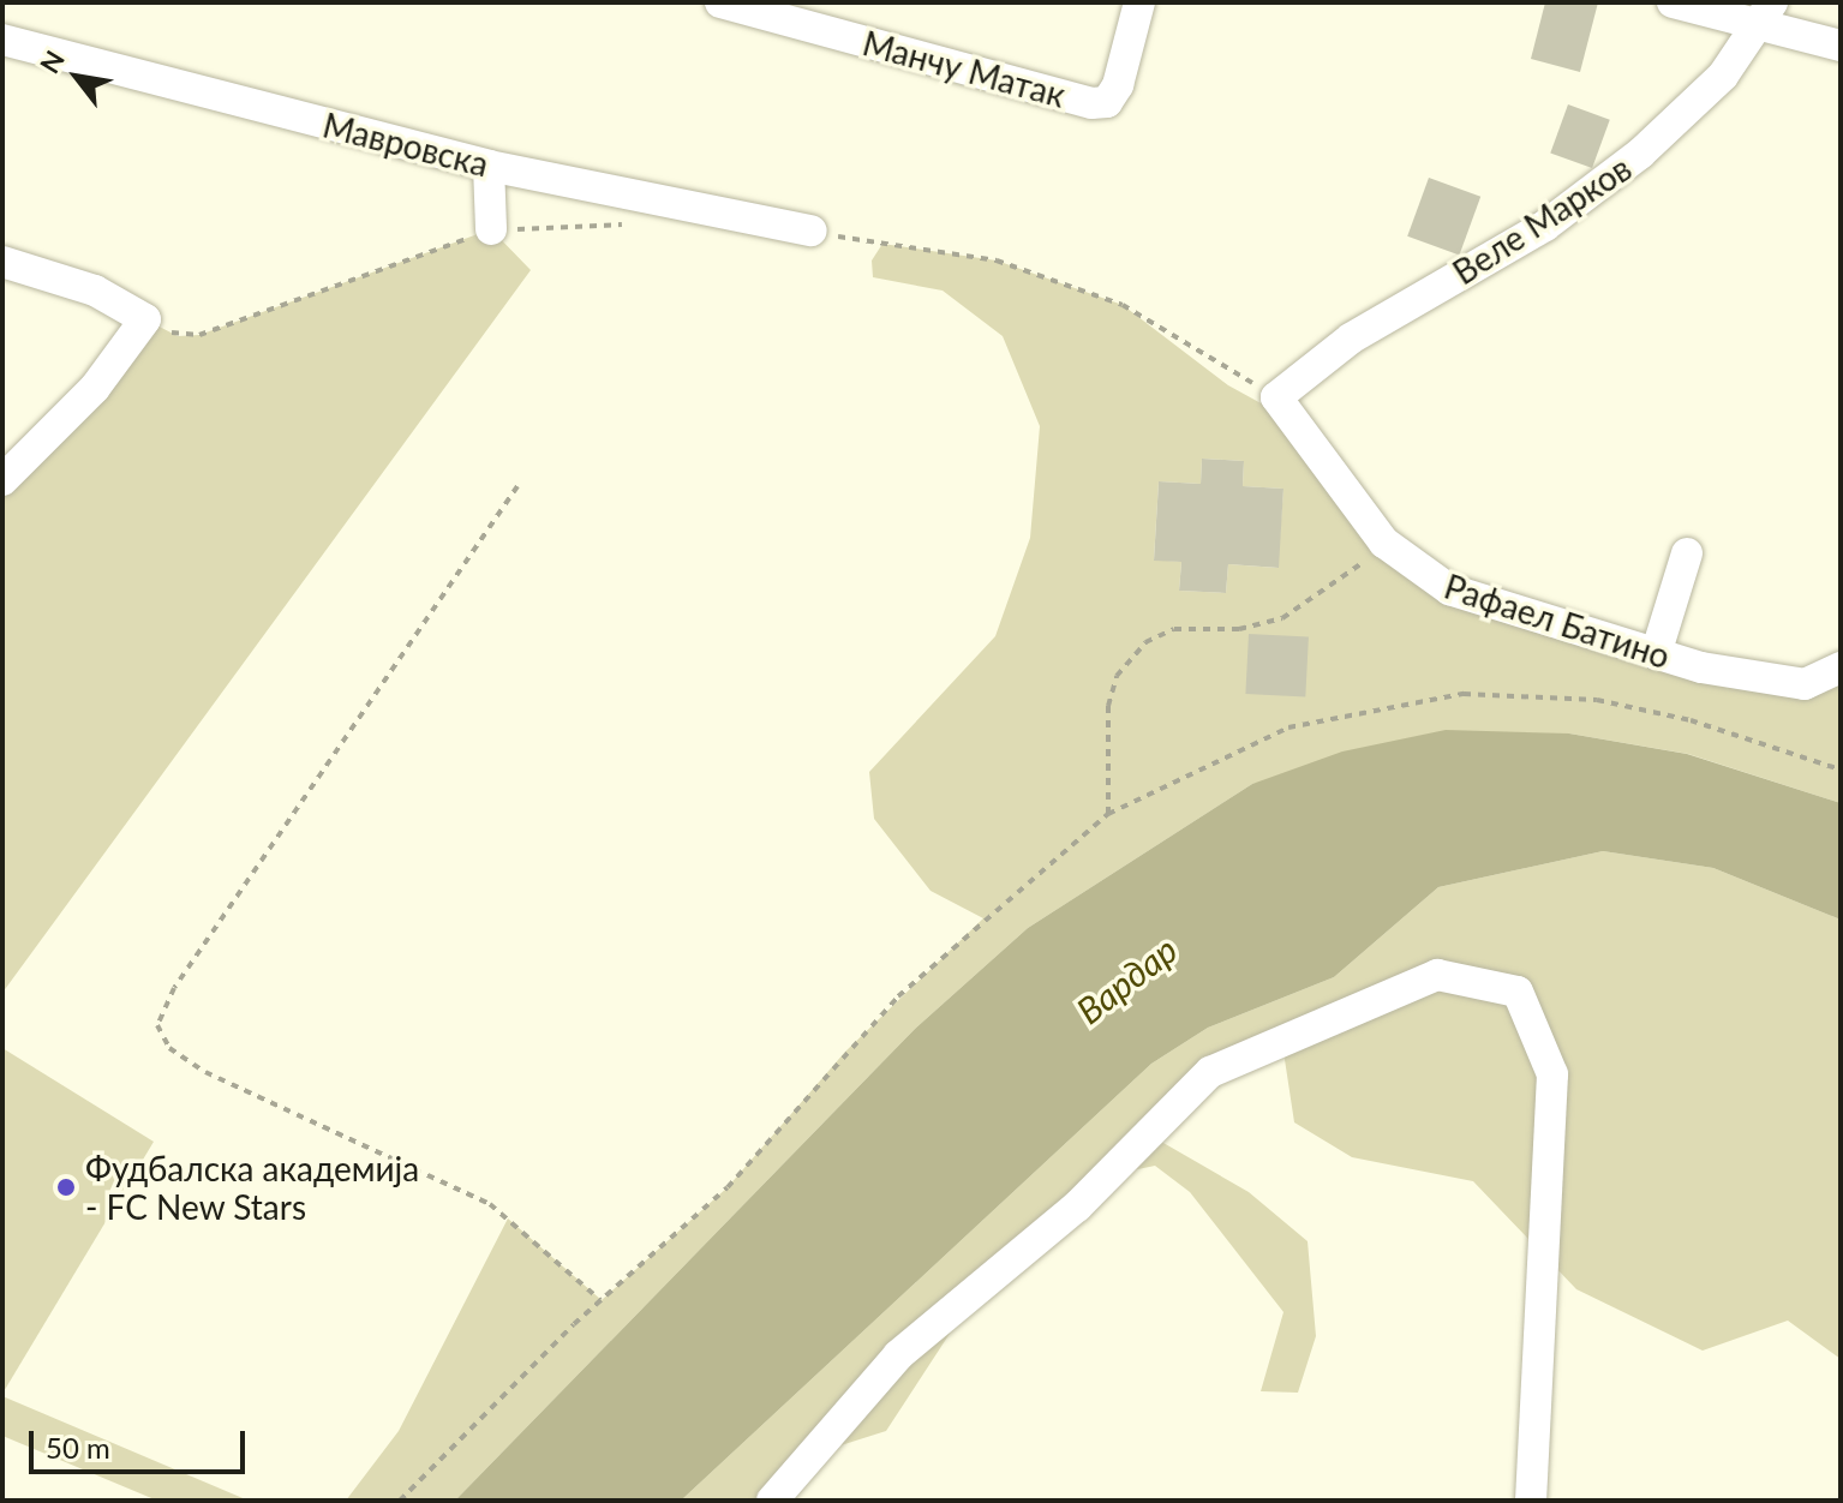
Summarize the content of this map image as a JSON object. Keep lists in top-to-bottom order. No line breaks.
{"streets":{"street":["Манчу Матак","Мавровска","Веле Марков","Рафаел Батино"]},"crossings":[["Веле Марков","Рафаел Батино"]],"water":["Вардар"],"places":["Фудбалска академија - FC New Stars"],"scale_bar":"50 m","north":"top left"}
